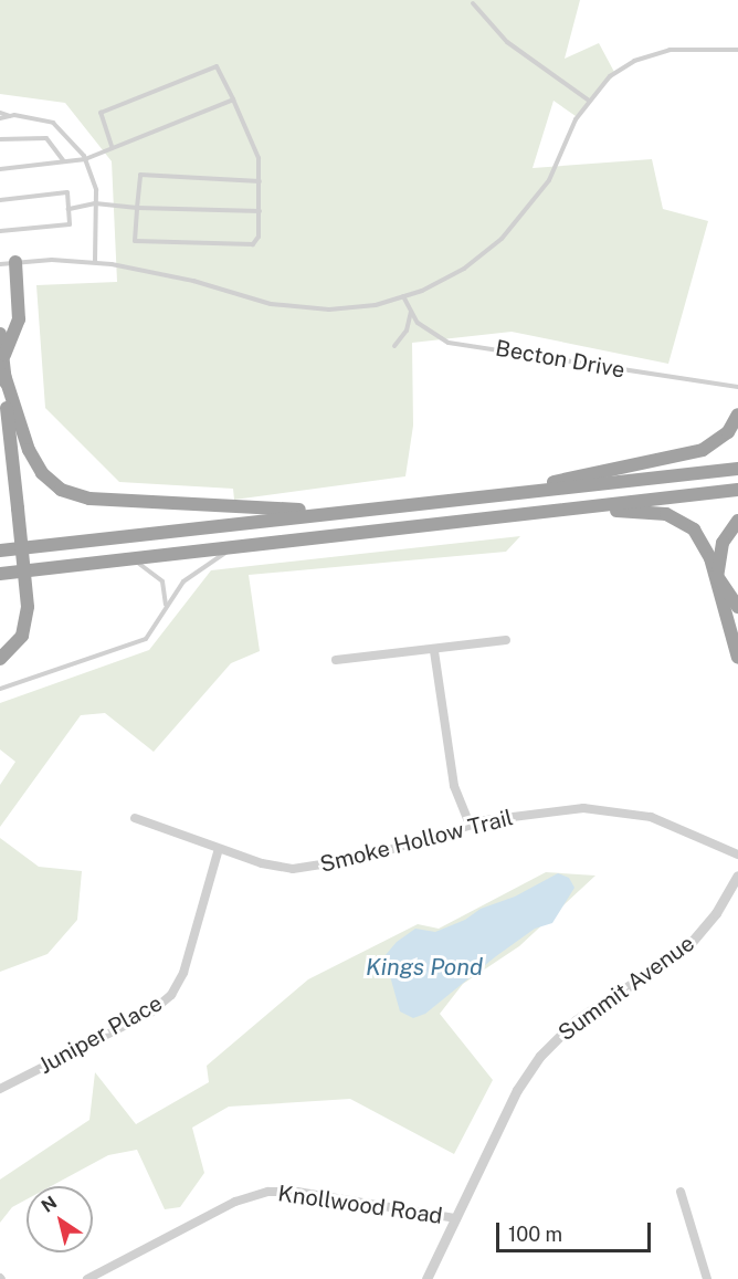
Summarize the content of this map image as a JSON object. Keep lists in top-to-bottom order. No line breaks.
{"streets":{"street":["Smoke Hollow Trail","Summit Avenue","Juniper Place","Knollwood Road"],"lane":["Becton Drive"]},"crossings":[["Smoke Hollow Trail","Juniper Place"],["Summit Avenue","Knollwood Road"]],"water":["Kings Pond"],"scale_bar":"100 m","north":"top left"}
